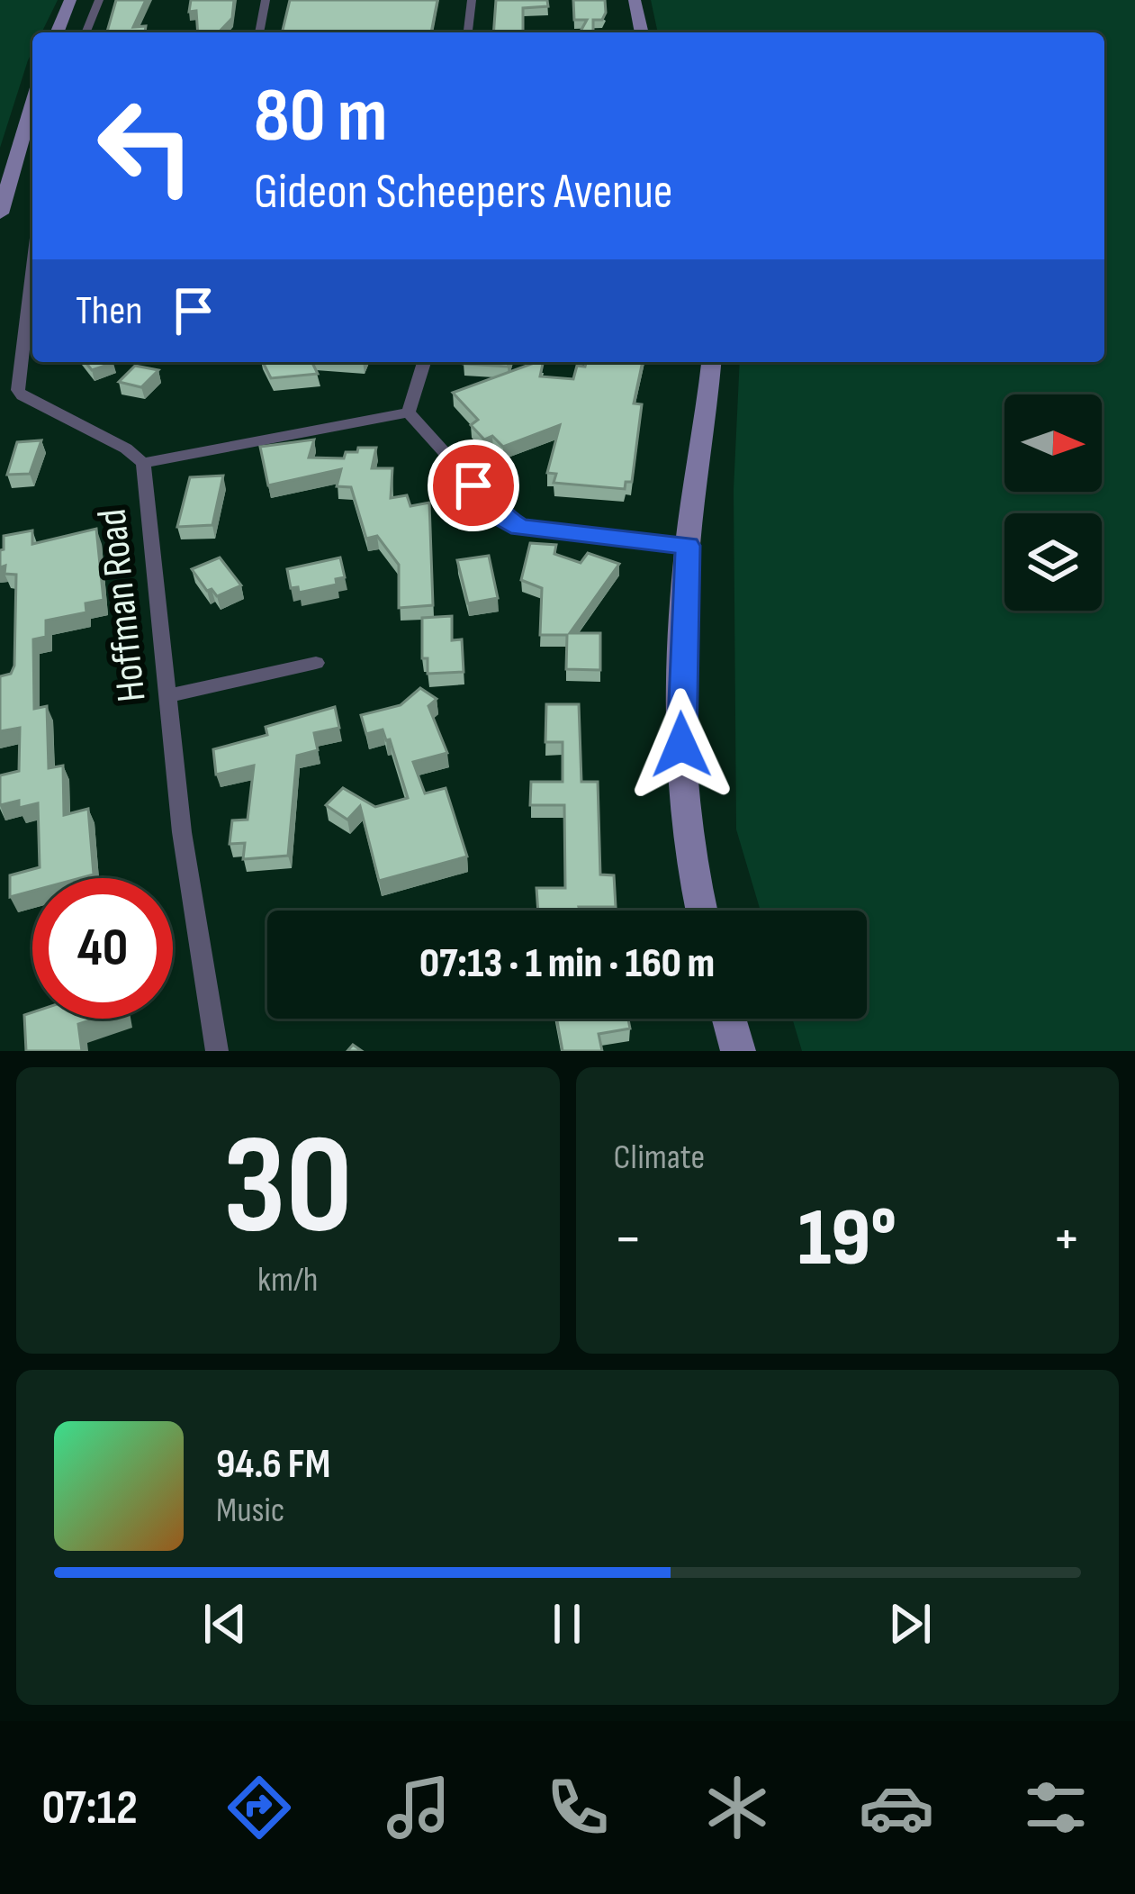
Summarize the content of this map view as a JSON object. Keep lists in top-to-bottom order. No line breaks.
{"streets":{"street":["Hoffman Road"]},"north":"right","page":{"turn":["80 m","Gideon Scheepers Avenue"],"then":"Then","limit":"40","trip":"07:13 · 1 min · 160 m","tile":[["30","km/h"],"Climate"],"heat":["−","19°","+"],"song":["94.6 FM","Music"],"tabs":"07:12"}}
